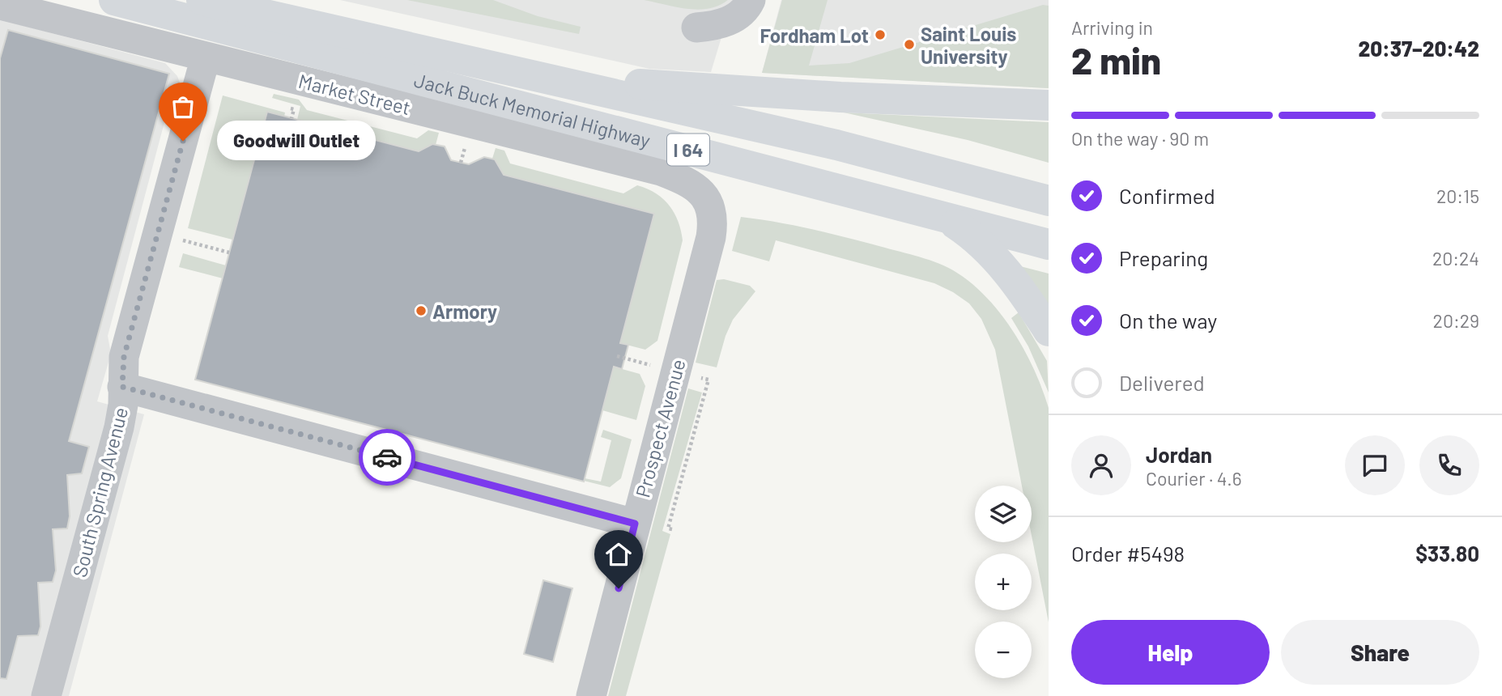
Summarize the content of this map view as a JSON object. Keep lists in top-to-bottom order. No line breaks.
{"streets":{"highway":["Jack Buck Memorial Highway","I 64"],"street":["Market Street","Prospect Avenue","South Spring Avenue"]},"crossings":[["Market Street","Prospect Avenue"],["Market Street","South Spring Avenue"]],"places":["Fordham Lot","Saint Louis University","Goodwill Outlet","Armory"],"page":{"heading":["2 min","Arriving in","20:37–20:42"],"panel":["Jordan","Courier · 4.6","Order #5498","$33.80"],"bar":"On the way · 90 m","bubble":"Goodwill Outlet","list":[["Confirmed","20:15"],["Preparing","20:24"],["On the way","20:29"],"Delivered"],"map_buttons":["+","−"],"buttons":["Help","Share"]}}
